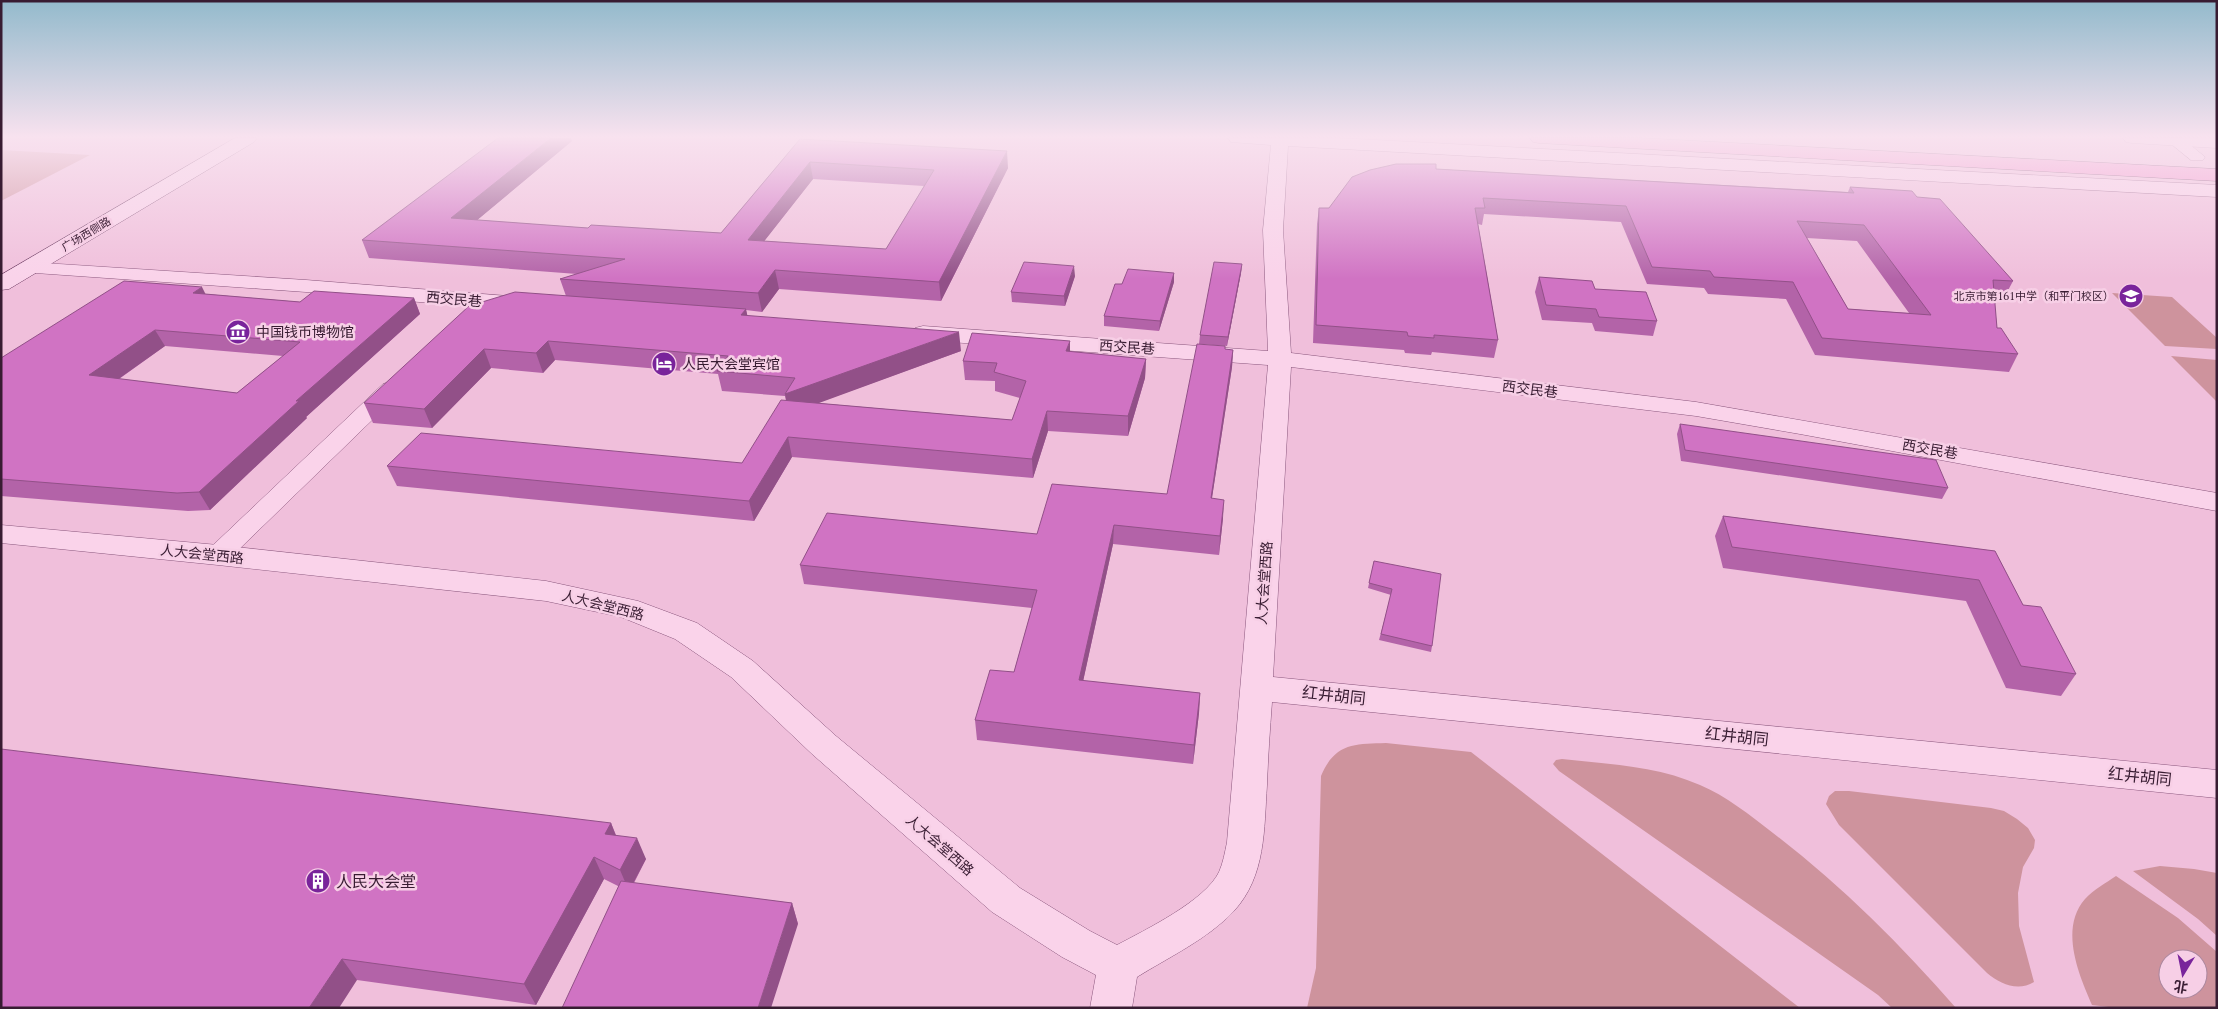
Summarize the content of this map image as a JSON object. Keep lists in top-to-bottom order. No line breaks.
{"streets":{"street":["广场西侧路","西交民巷","人大会堂西路","红井胡同"]},"crossings":[["广场西侧路","西交民巷"],["西交民巷","人大会堂西路"],["人大会堂西路","红井胡同"]],"places":{"school or university":["北京市第161中学（和平门校区）"],"museum":["中国钱币博物馆"],"hotel":["人民大会堂宾馆"],"building":["人民大会堂"]},"north":"bottom"}
